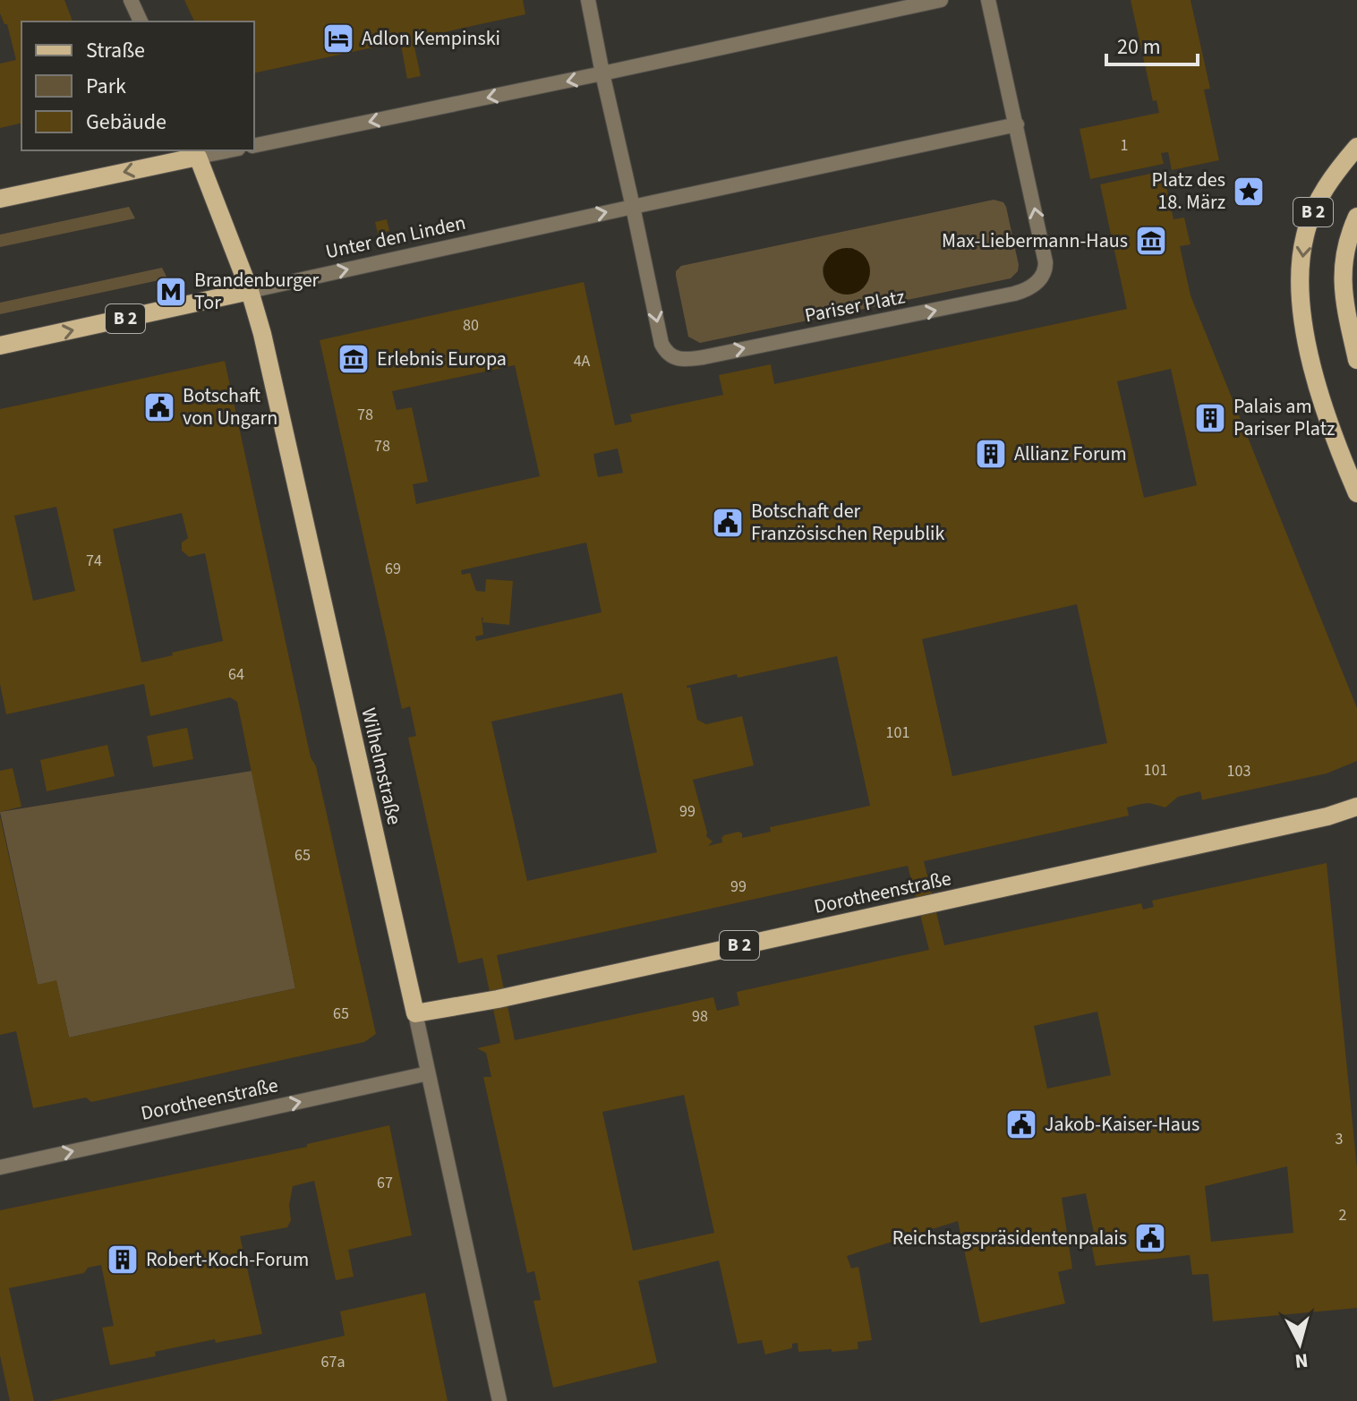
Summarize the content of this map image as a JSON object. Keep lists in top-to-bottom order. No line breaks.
{"streets":{"main road":["B 2","Unter den Linden","Wilhelmstraße","Dorotheenstraße"],"street":["Pariser Platz"]},"crossings":[["Unter den Linden","Pariser Platz"],["Unter den Linden","Wilhelmstraße"],["Wilhelmstraße","Dorotheenstraße"]],"one_way":["Unter den Linden"],"places":{"hotel":["Adlon Kempinski"],"place":["Platz des 18. März"],"museum":["Max-Liebermann-Haus","Erlebnis Europa"],"metro station":["Brandenburger Tor"],"public building":["Botschaft von Ungarn","Botschaft der Französischen Republik","Jakob-Kaiser-Haus","Reichstagspräsidentenpalais"],"building":["Palais am Pariser Platz","Allianz Forum","Robert-Koch-Forum"]},"house_numbers":["1","80","4A","78","78","74","69","64","101","101","103","99","65","99","65","98","3","67","2","67a"],"legend":["Straße","Park","Gebäude"],"scale_bar":"20 m","north":"bottom"}
